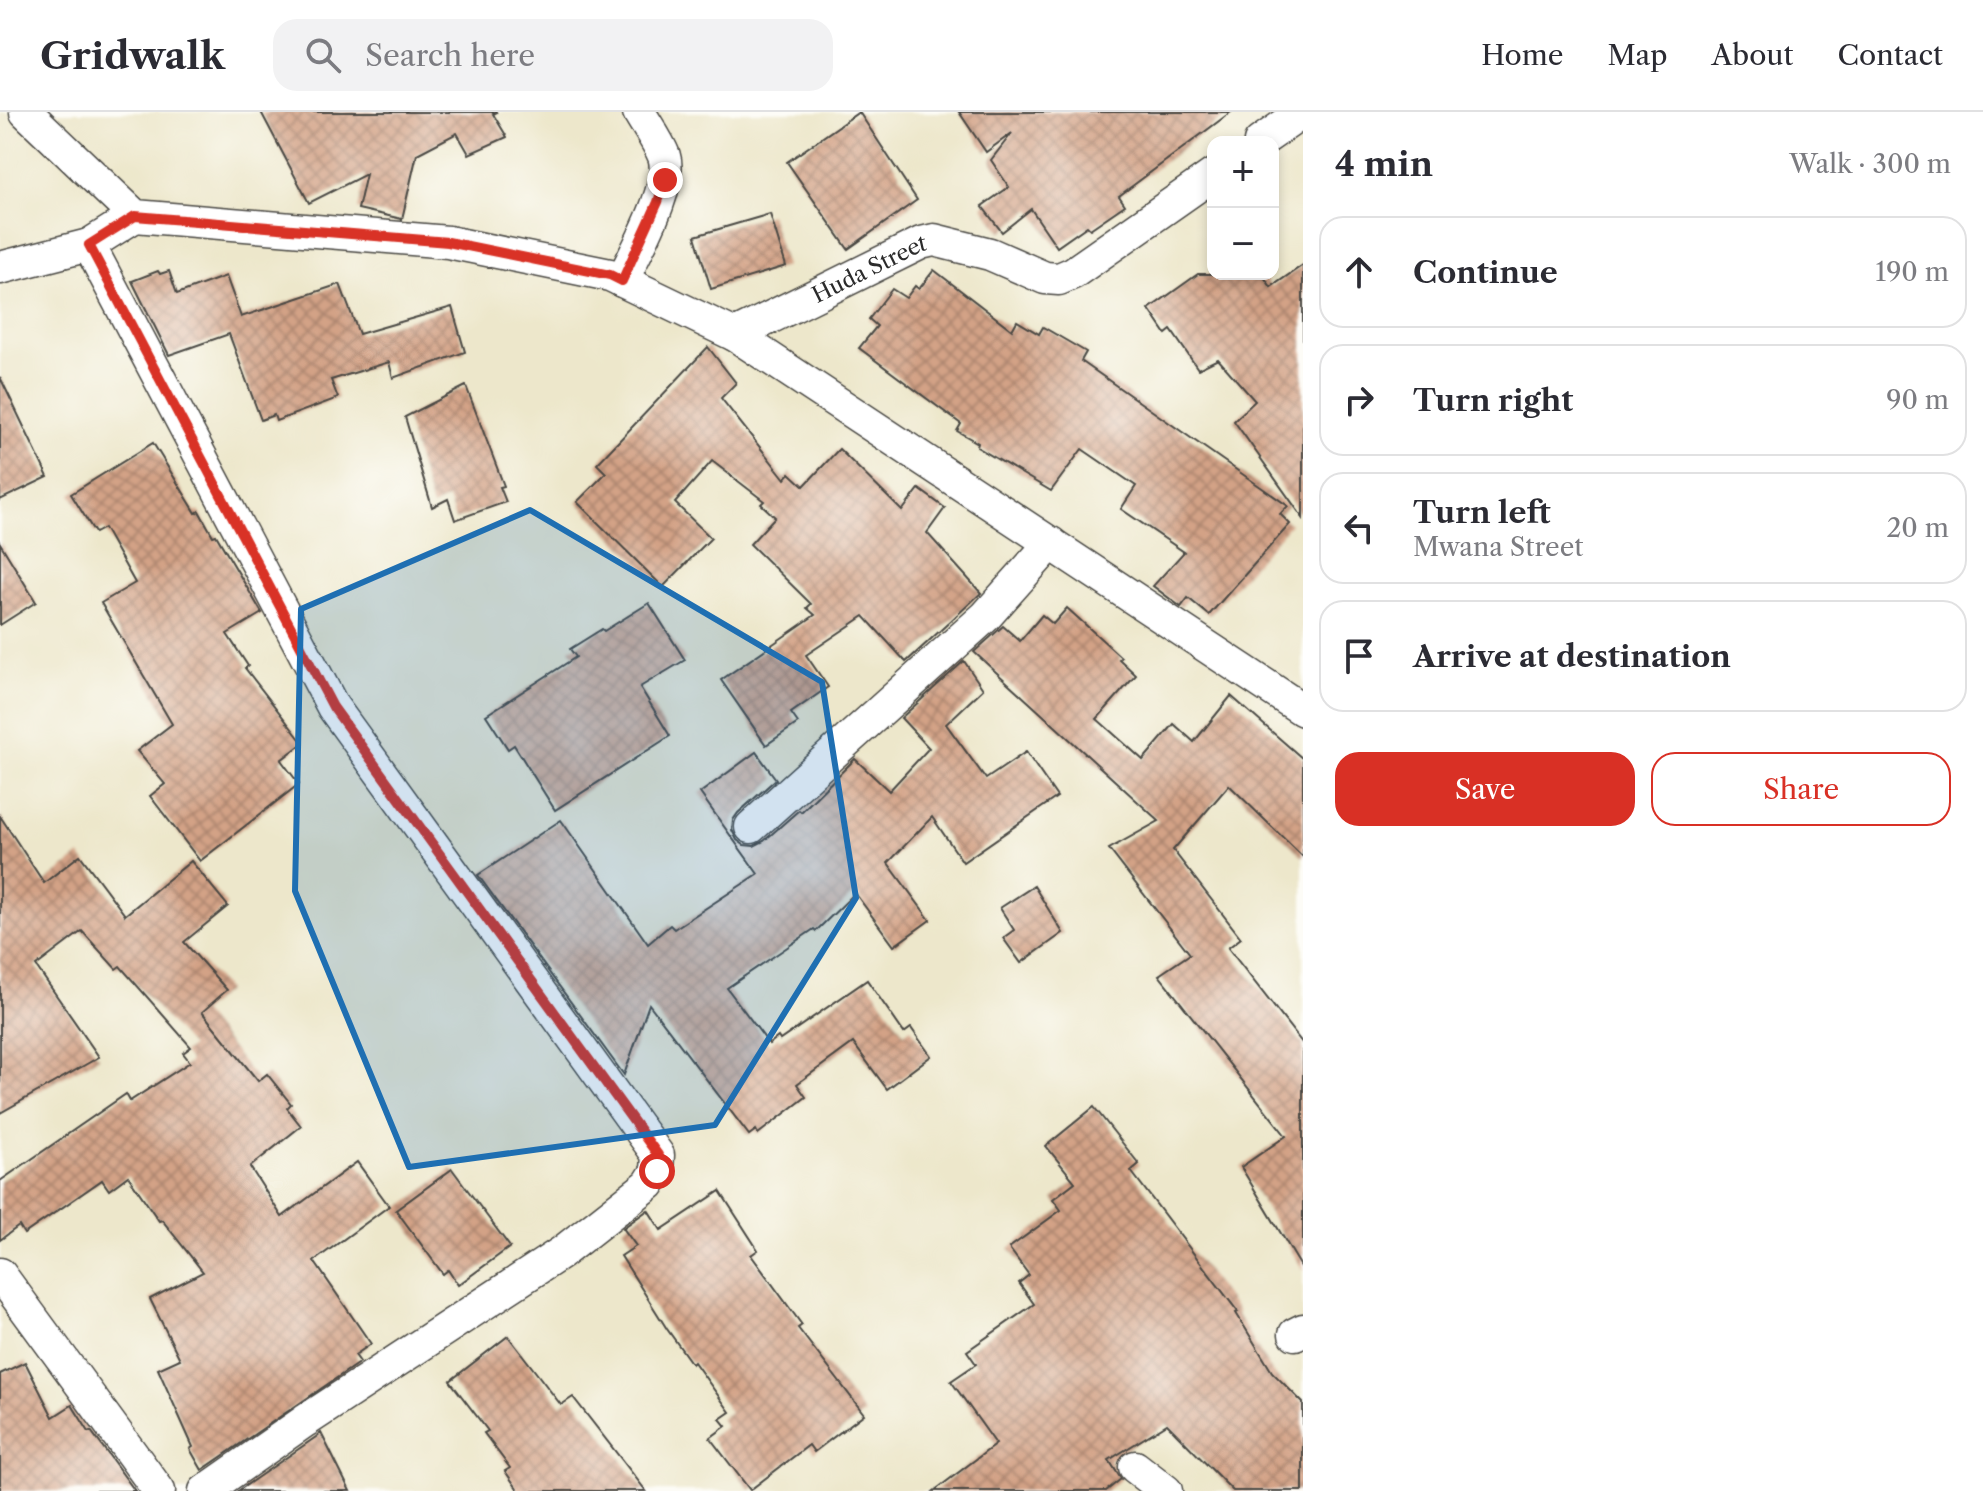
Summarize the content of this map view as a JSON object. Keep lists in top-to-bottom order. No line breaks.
{"streets":{"street":["Huda Street"]},"page":{"header":"Gridwalk","search":"Search here","nav":["Home","Map","About","Contact"],"heading":["4 min","Walk · 300 m"],"map_buttons":["+","−"],"list":[["Continue","190 m"],["Turn right","90 m"],["Turn left","Mwana Street","20 m"],"Arrive at destination"],"buttons":["Save","Share"]}}
